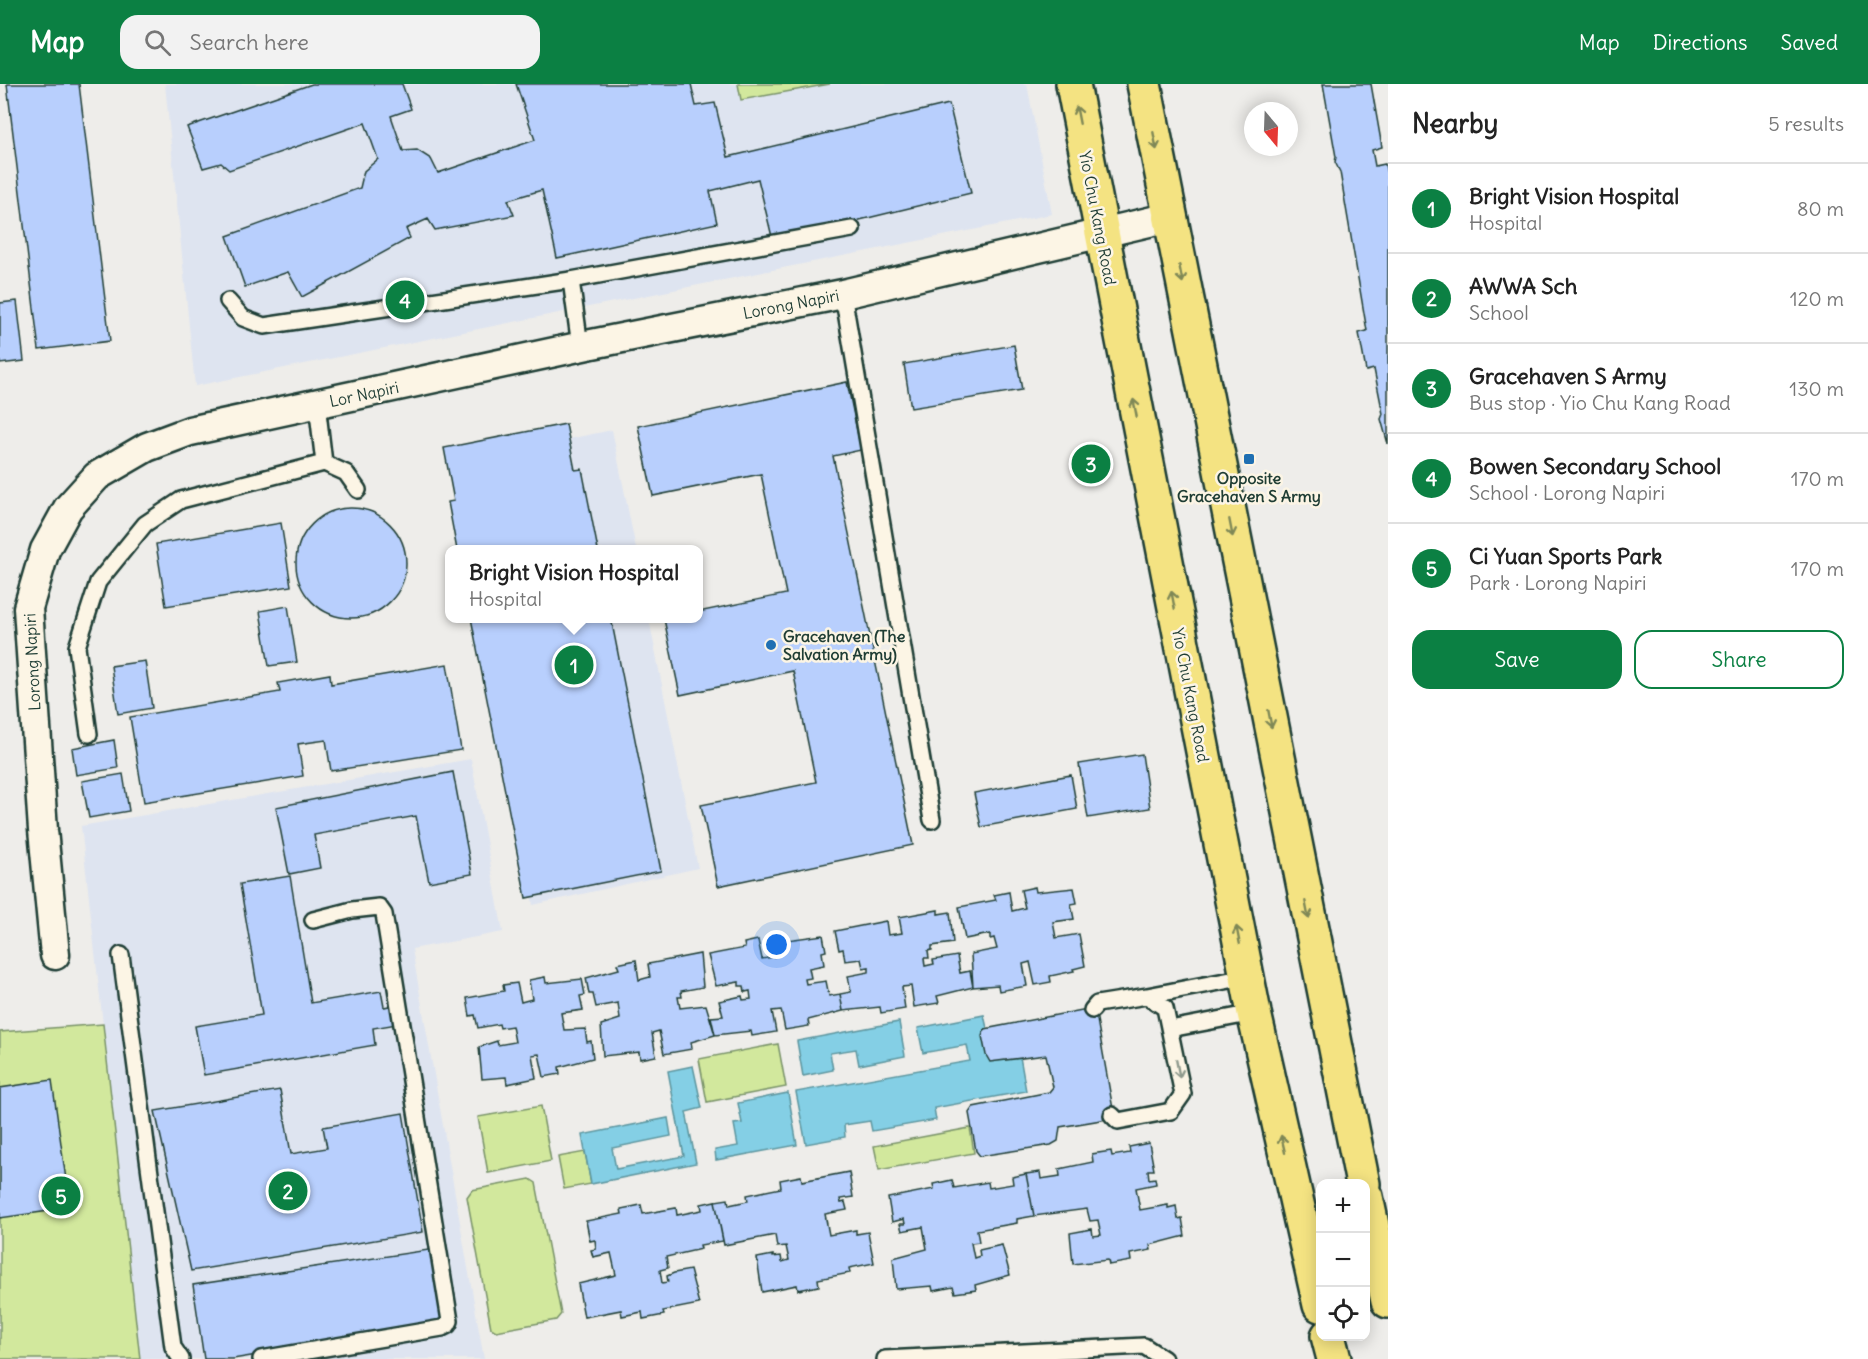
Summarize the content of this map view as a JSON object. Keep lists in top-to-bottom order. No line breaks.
{"streets":{"main road":["Yio Chu Kang Road"],"street":["Lorong Napiri","Lor Napiri"]},"crossings":[["Yio Chu Kang Road","Lorong Napiri"],["Lorong Napiri","Lor Napiri"]],"places":{"transit":["Opposite Gracehaven S Army"],"other":["Gracehaven (The Salvation Army)"]},"north":"bottom","page":{"header":"Map","search":"Search here","nav":["Map","Directions","Saved"],"heading":["Nearby","5 results"],"list":[{"mark":"1","name":"Bright Vision Hospital","note":"Hospital","value":"80 m"},{"mark":"2","name":"AWWA Sch","note":"School","value":"120 m"},{"mark":"3","name":"Gracehaven S Army","note":"Bus stop · Yio Chu Kang Road","value":"130 m"},{"mark":"4","name":"Bowen Secondary School","note":"School · Lorong Napiri","value":"170 m"},{"mark":"5","name":"Ci Yuan Sports Park","note":"Park · Lorong Napiri","value":"170 m"}],"pins":["4","3","1","2","5"],"popup":["Bright Vision Hospital","Hospital"],"buttons":["Save","Share"],"map_buttons":["+","−"]}}
